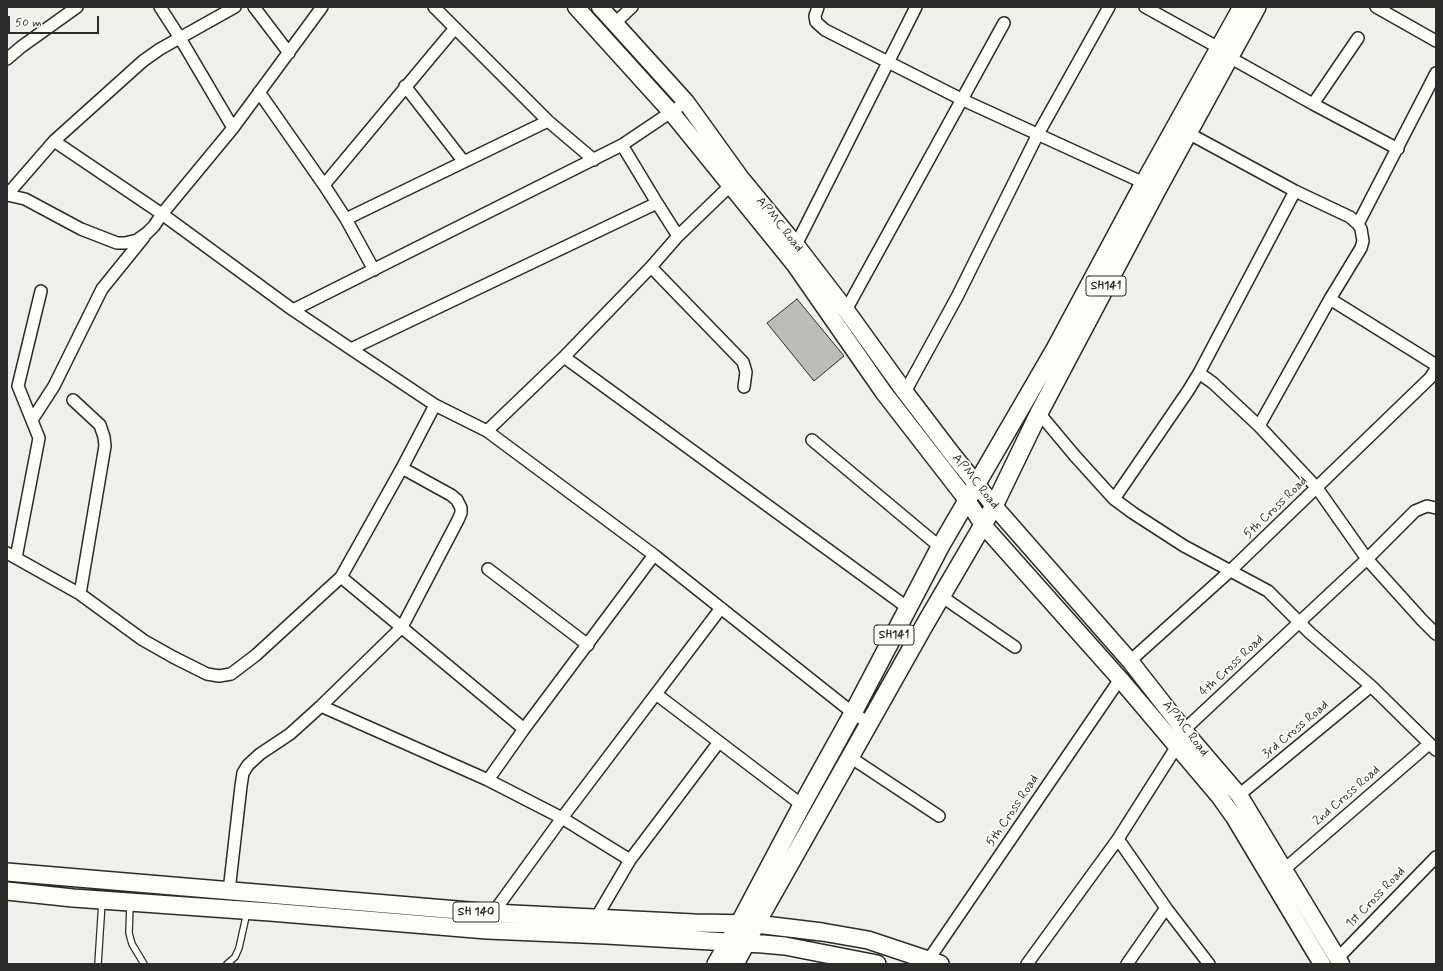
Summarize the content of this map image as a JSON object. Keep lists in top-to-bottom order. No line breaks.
{"streets":{"main road":["SH141","SH 140"],"street":["APMC Road","5th Cross Road","4th Cross Road","3rd Cross Road","2nd Cross Road","1st Cross Road"]},"crossings":[["APMC Road","SH141"],["APMC Road","5th Cross Road"],["APMC Road","4th Cross Road"],["APMC Road","3rd Cross Road"],["APMC Road","2nd Cross Road"],["APMC Road","1st Cross Road"],["SH141","SH 140"],["5th Cross Road","SH 140"]],"scale_bar":"50 m"}
